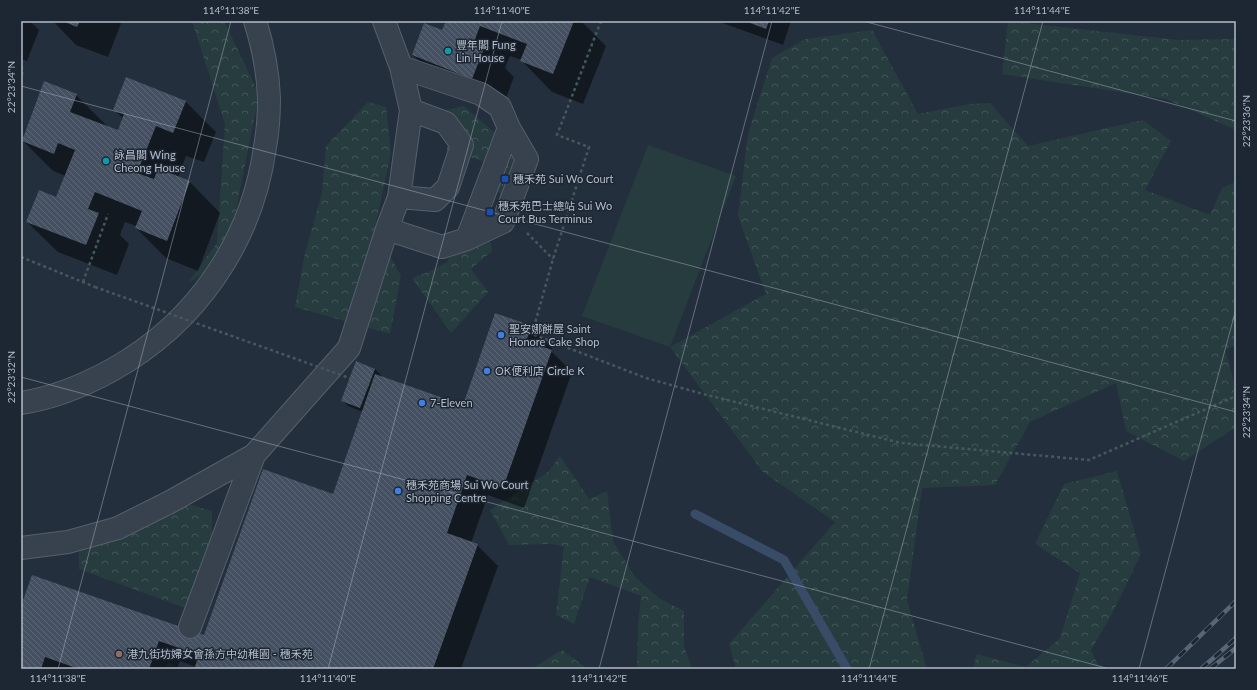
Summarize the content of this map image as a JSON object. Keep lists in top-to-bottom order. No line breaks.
{"places":{"other":["豐年閣 Fung Lin House","詠昌閣 Wing Cheong House","聖安娜餅屋 Saint Honore Cake Shop","OK便利店 Circle K","7-Eleven","穗禾苑商場 Sui Wo Court Shopping Centre","港九街坊婦女會孫方中幼稚園 - 穗禾苑"],"transit":["穗禾苑 Sui Wo Court","穗禾苑巴士總站 Sui Wo Court Bus Terminus"]},"coordinates":["114°11'38\"E","114°11'40\"E","114°11'42\"E","114°11'44\"E","22°23'34\"N","22°23'36\"N","22°23'32\"N","114°11'46\"E"]}
